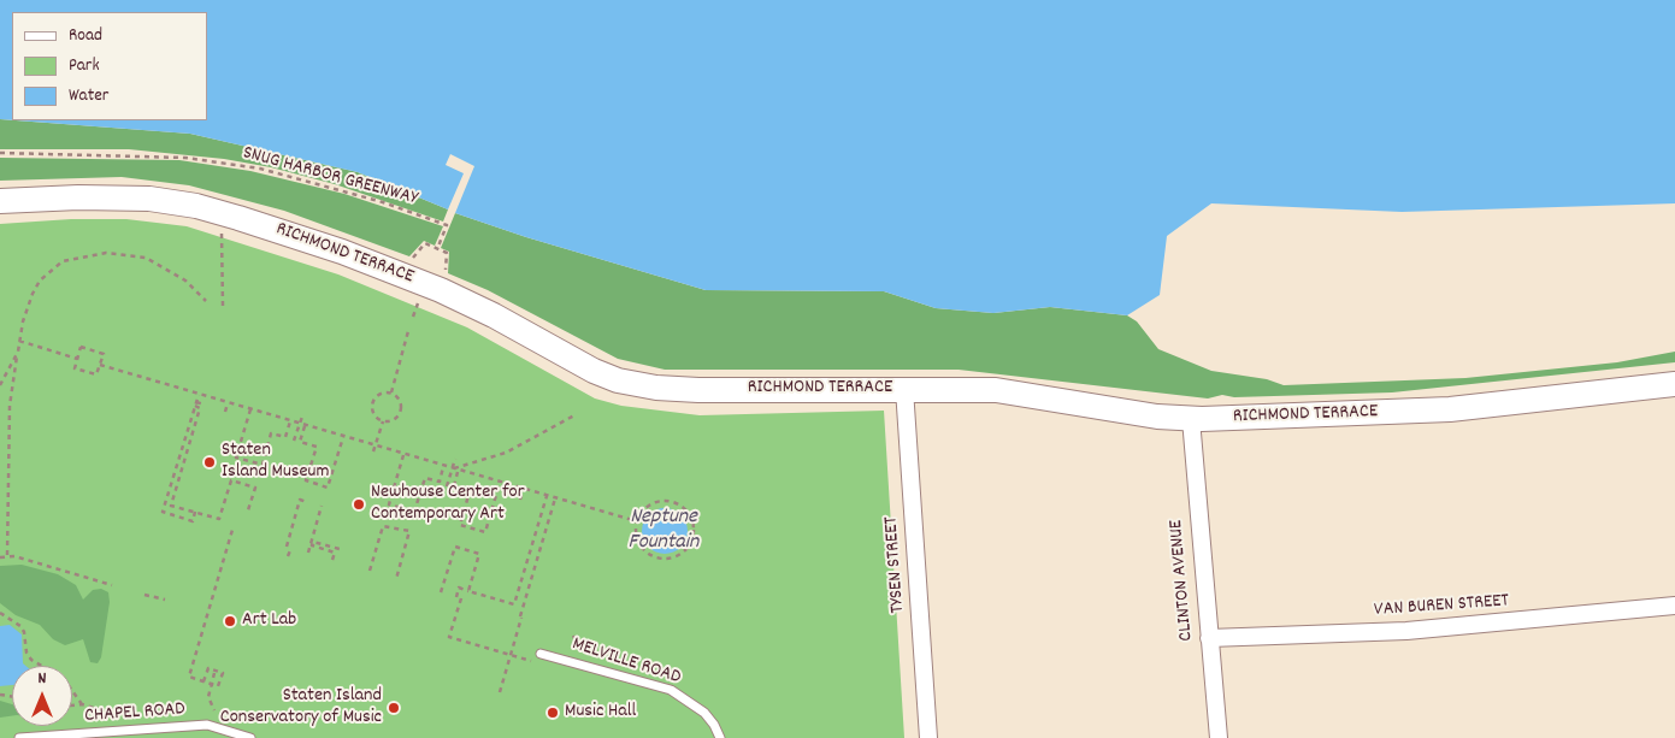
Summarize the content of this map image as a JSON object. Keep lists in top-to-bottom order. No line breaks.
{"streets":{"main road":["RICHMOND TERRACE"],"street":["TYSEN STREET","CLINTON AVENUE","VAN BUREN STREET"],"lane":["MELVILLE ROAD","CHAPEL ROAD"],"path":["SNUG HARBOR GREENWAY"]},"crossings":[["RICHMOND TERRACE","TYSEN STREET"],["RICHMOND TERRACE","CLINTON AVENUE"],["CLINTON AVENUE","VAN BUREN STREET"]],"water":["Neptune Fountain"],"places":["Staten Island Museum","Newhouse Center for Contemporary Art","Art Lab","Staten Island Conservatory of Music","Music Hall"],"legend":["Road","Park","Water"],"north":"top"}
